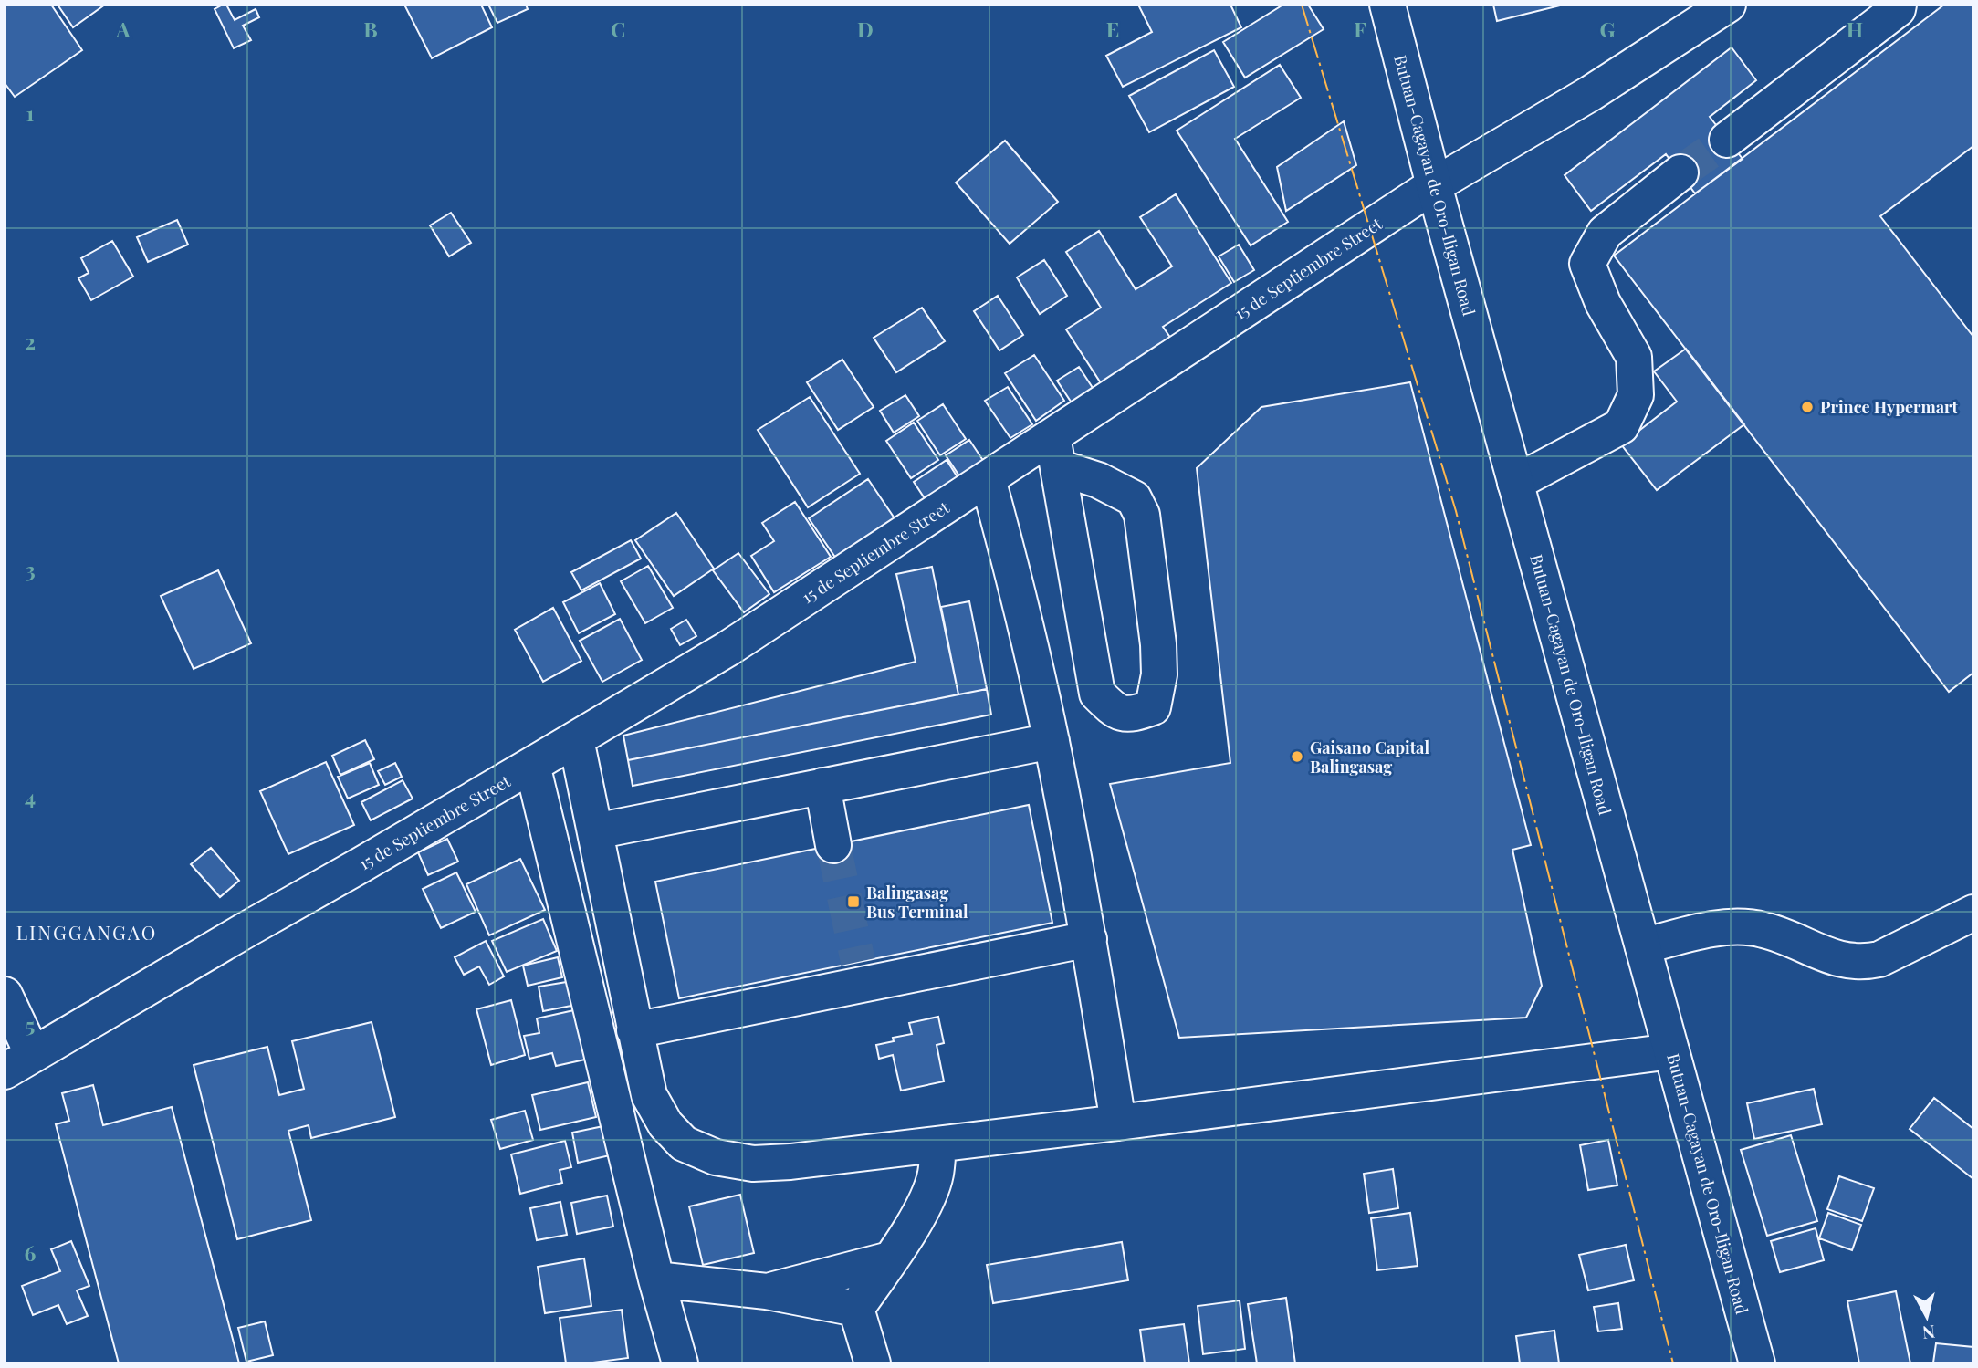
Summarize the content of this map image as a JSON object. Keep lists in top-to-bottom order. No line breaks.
{"streets":{"main road":["Butuan-Cagayan de Oro-Iligan Road","15 de Septiembre Street"]},"crossings":[["Butuan-Cagayan de Oro-Iligan Road","15 de Septiembre Street"]],"districts":["LINGGANGAO"],"places":{"other":["Prince Hypermart","Gaisano Capital Balingasag"],"transit":["Balingasag Bus Terminal"]},"north":"bottom","grid":{"columns":["A","B","C","D","E","F","G","H"],"rows":["1","2","3","4","5","6"]}}
